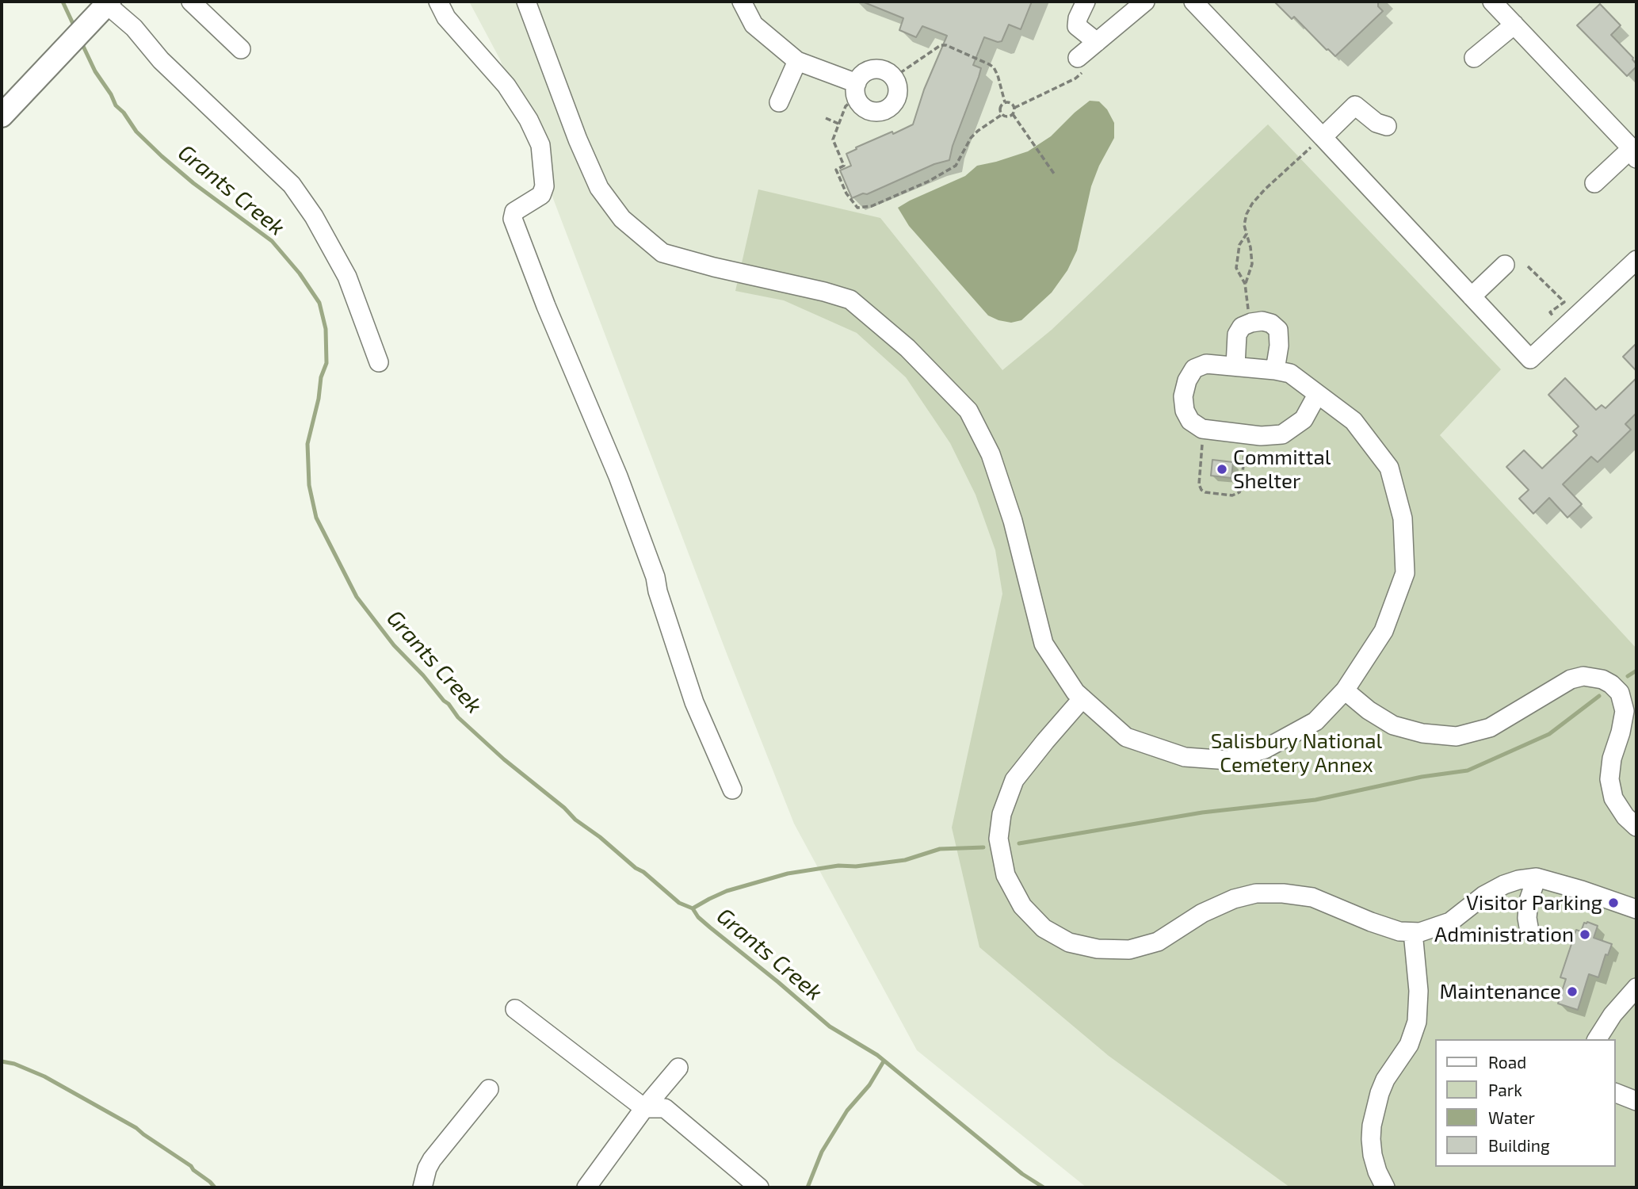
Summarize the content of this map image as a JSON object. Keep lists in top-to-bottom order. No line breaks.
{"water":["Grants Creek"],"parks":["Salisbury National Cemetery Annex"],"places":["Committal Shelter","Visitor Parking","Administration","Maintenance"],"legend":["Road","Park","Water","Building"]}
